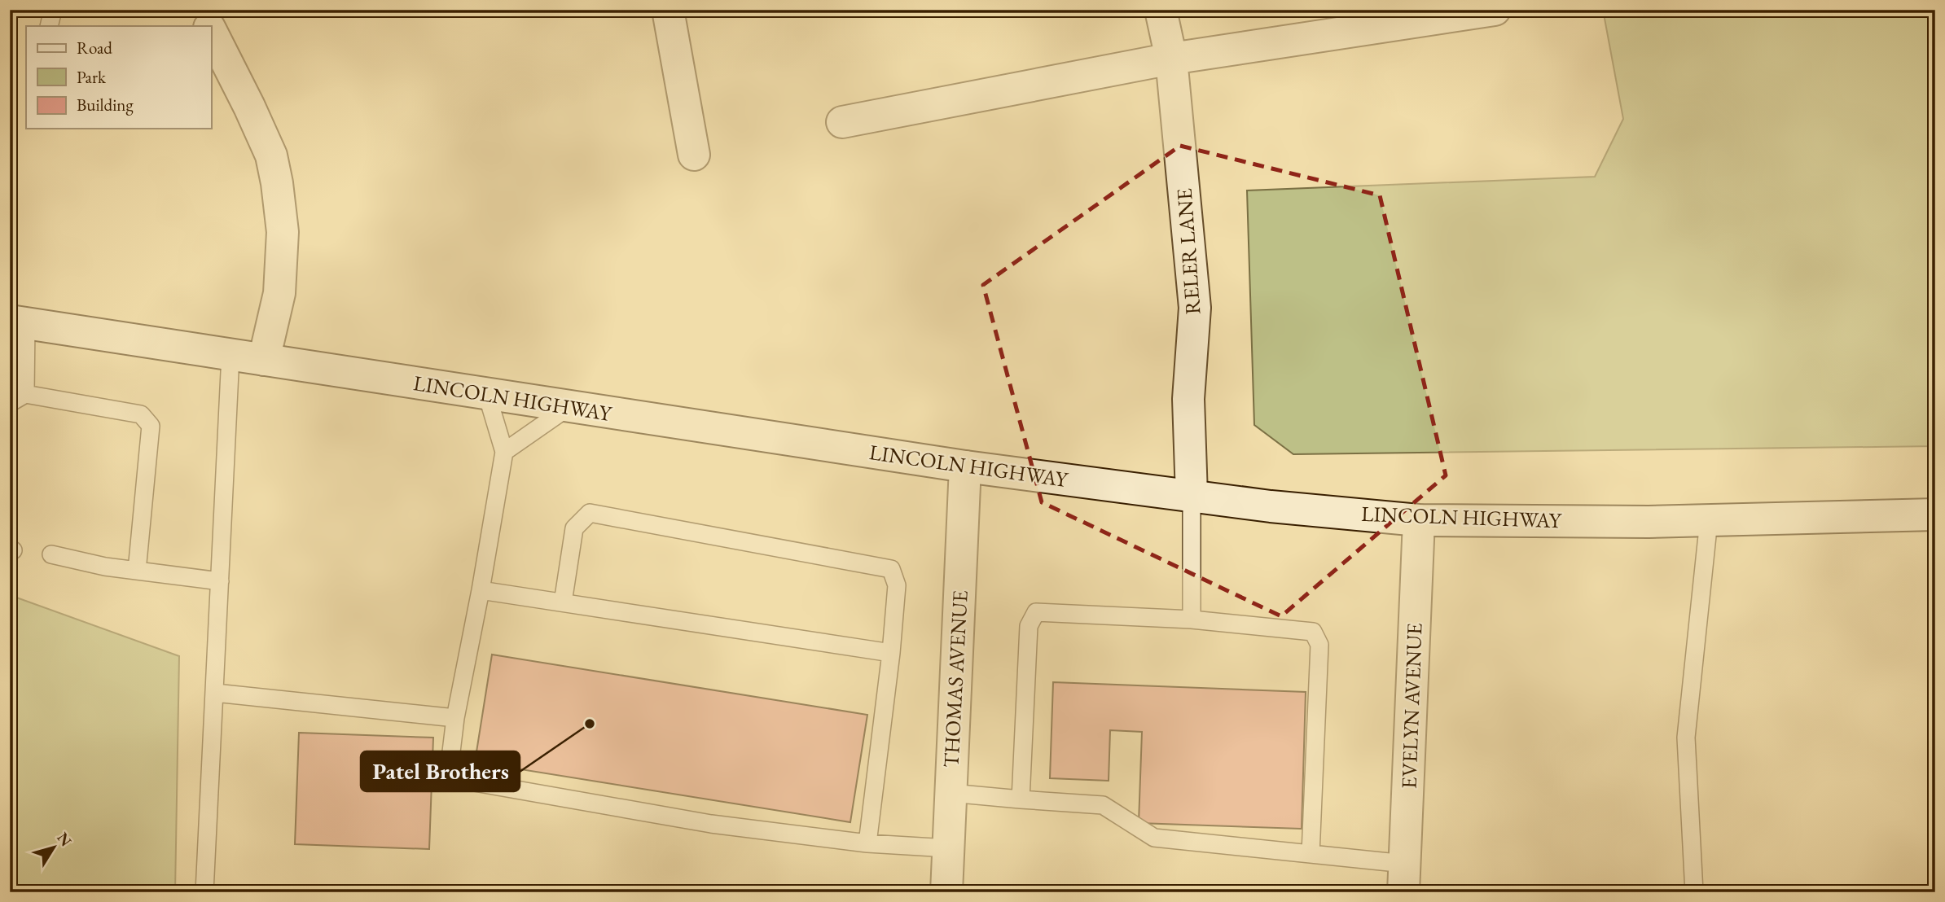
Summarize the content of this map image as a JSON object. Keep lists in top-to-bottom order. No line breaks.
{"streets":{"street":["RELER LANE","LINCOLN HIGHWAY","THOMAS AVENUE","EVELYN AVENUE"]},"crossings":[["RELER LANE","LINCOLN HIGHWAY"],["LINCOLN HIGHWAY","THOMAS AVENUE"],["LINCOLN HIGHWAY","EVELYN AVENUE"]],"places":["Patel Brothers"],"legend":["Road","Park","Building"],"north":"top right"}
